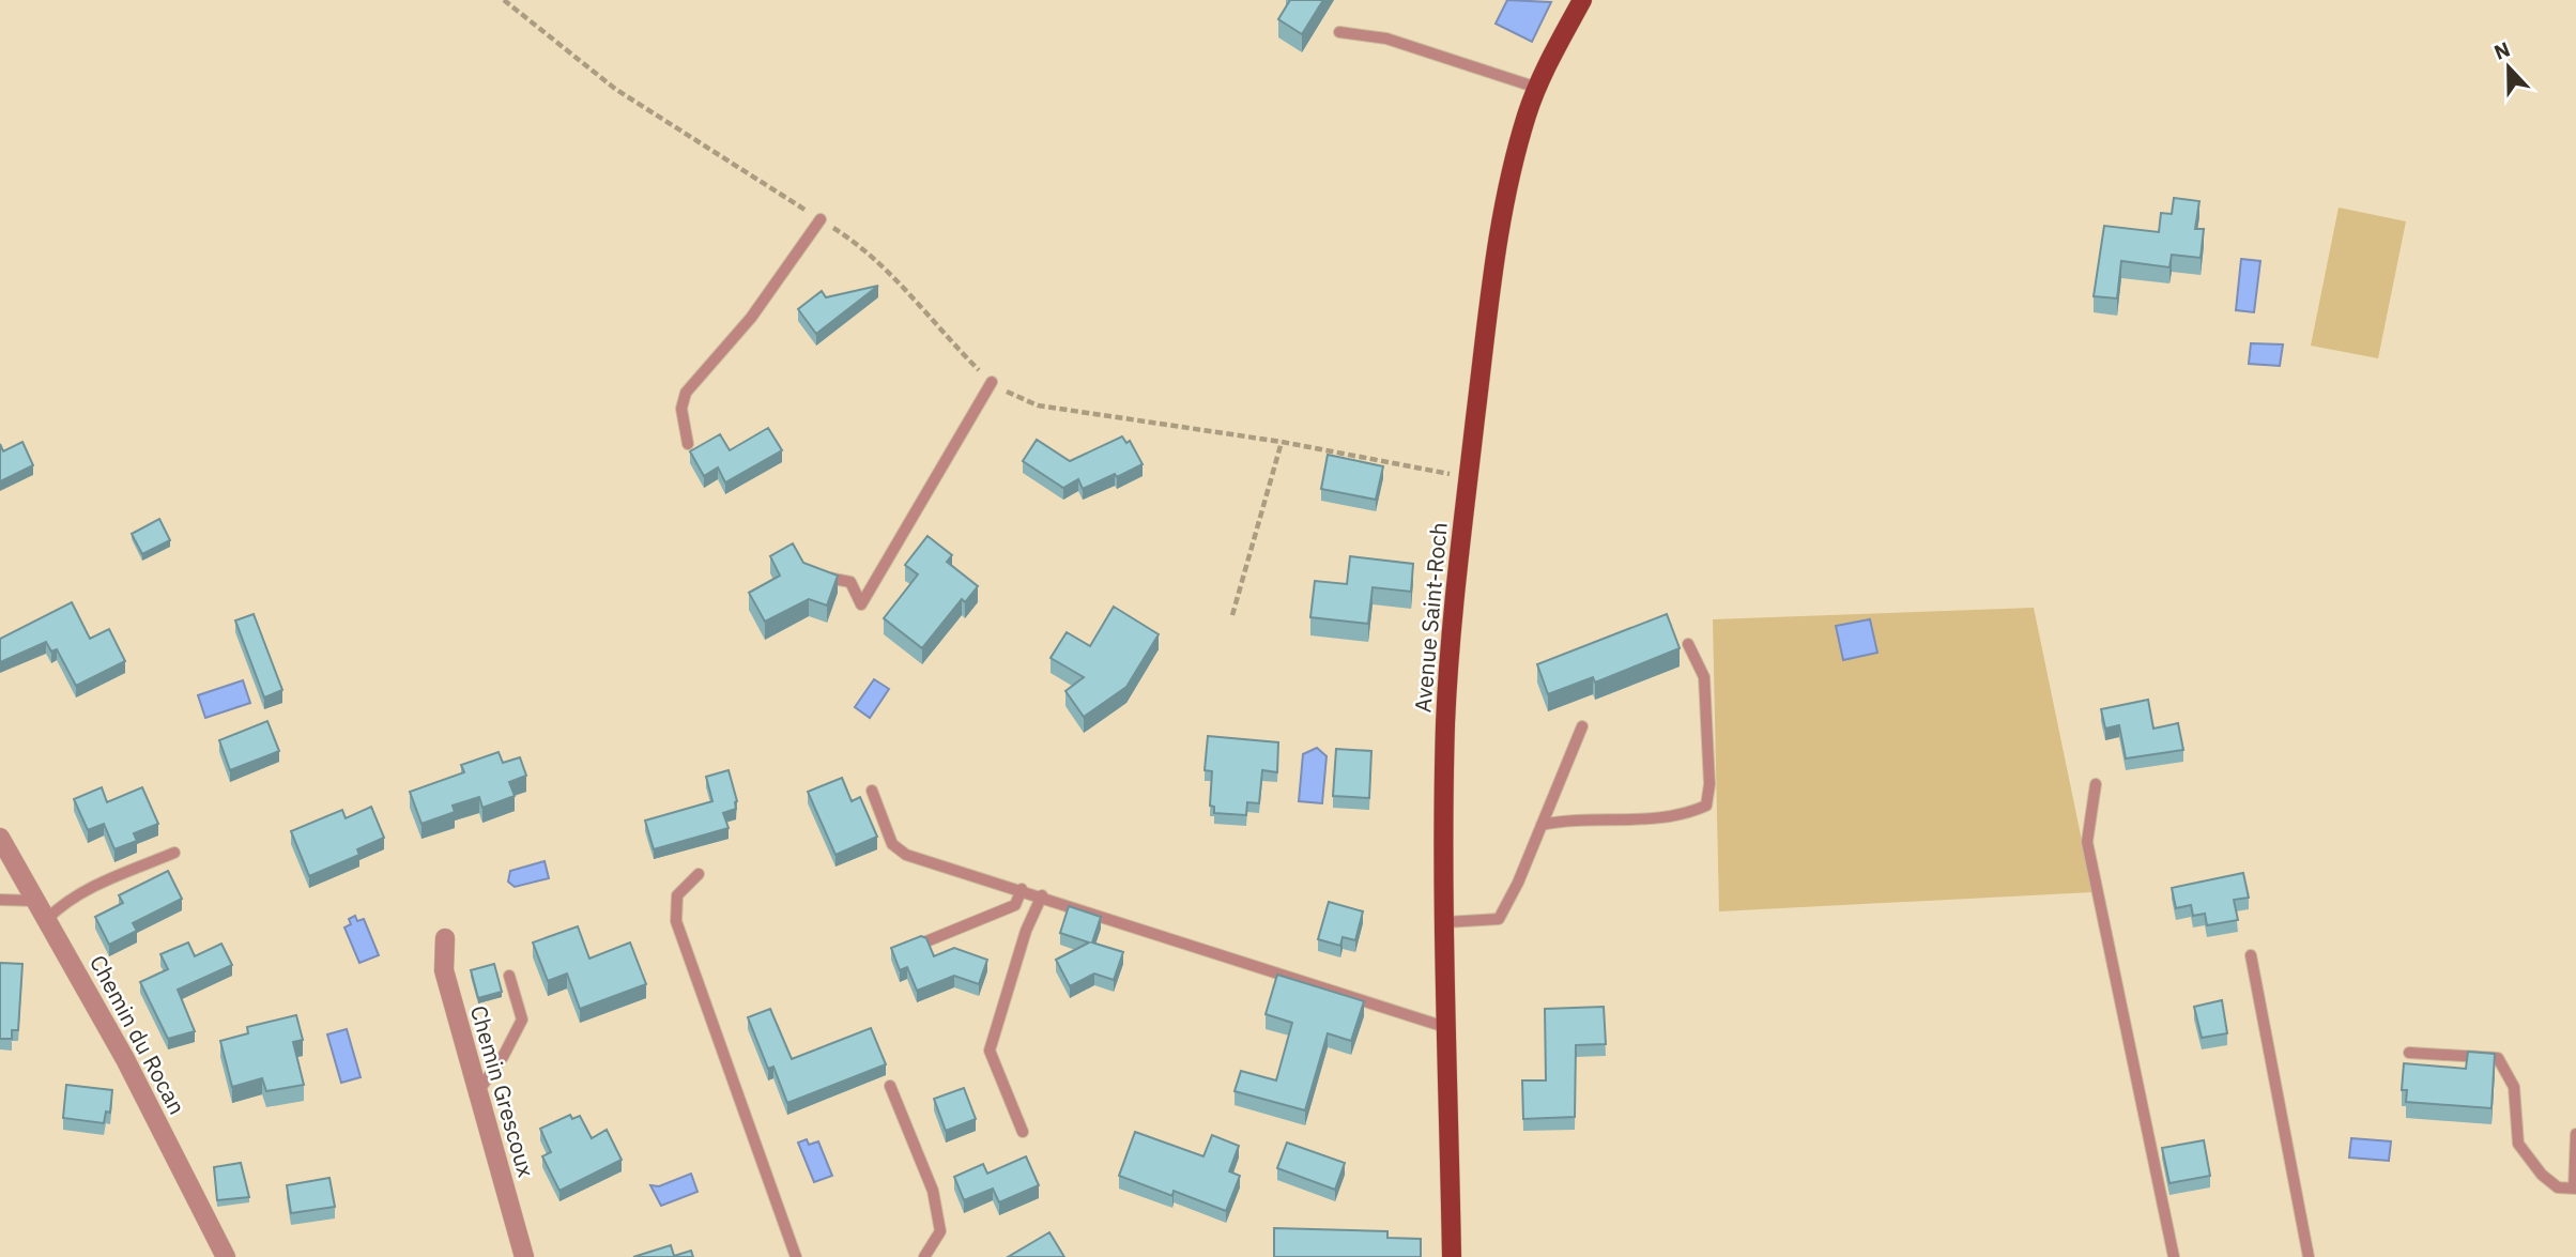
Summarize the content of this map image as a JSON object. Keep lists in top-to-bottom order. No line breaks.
{"streets":{"main road":["Avenue Saint-Roch"],"street":["Chemin du Rocan","Chemin Grescoux"]},"north":"top"}
